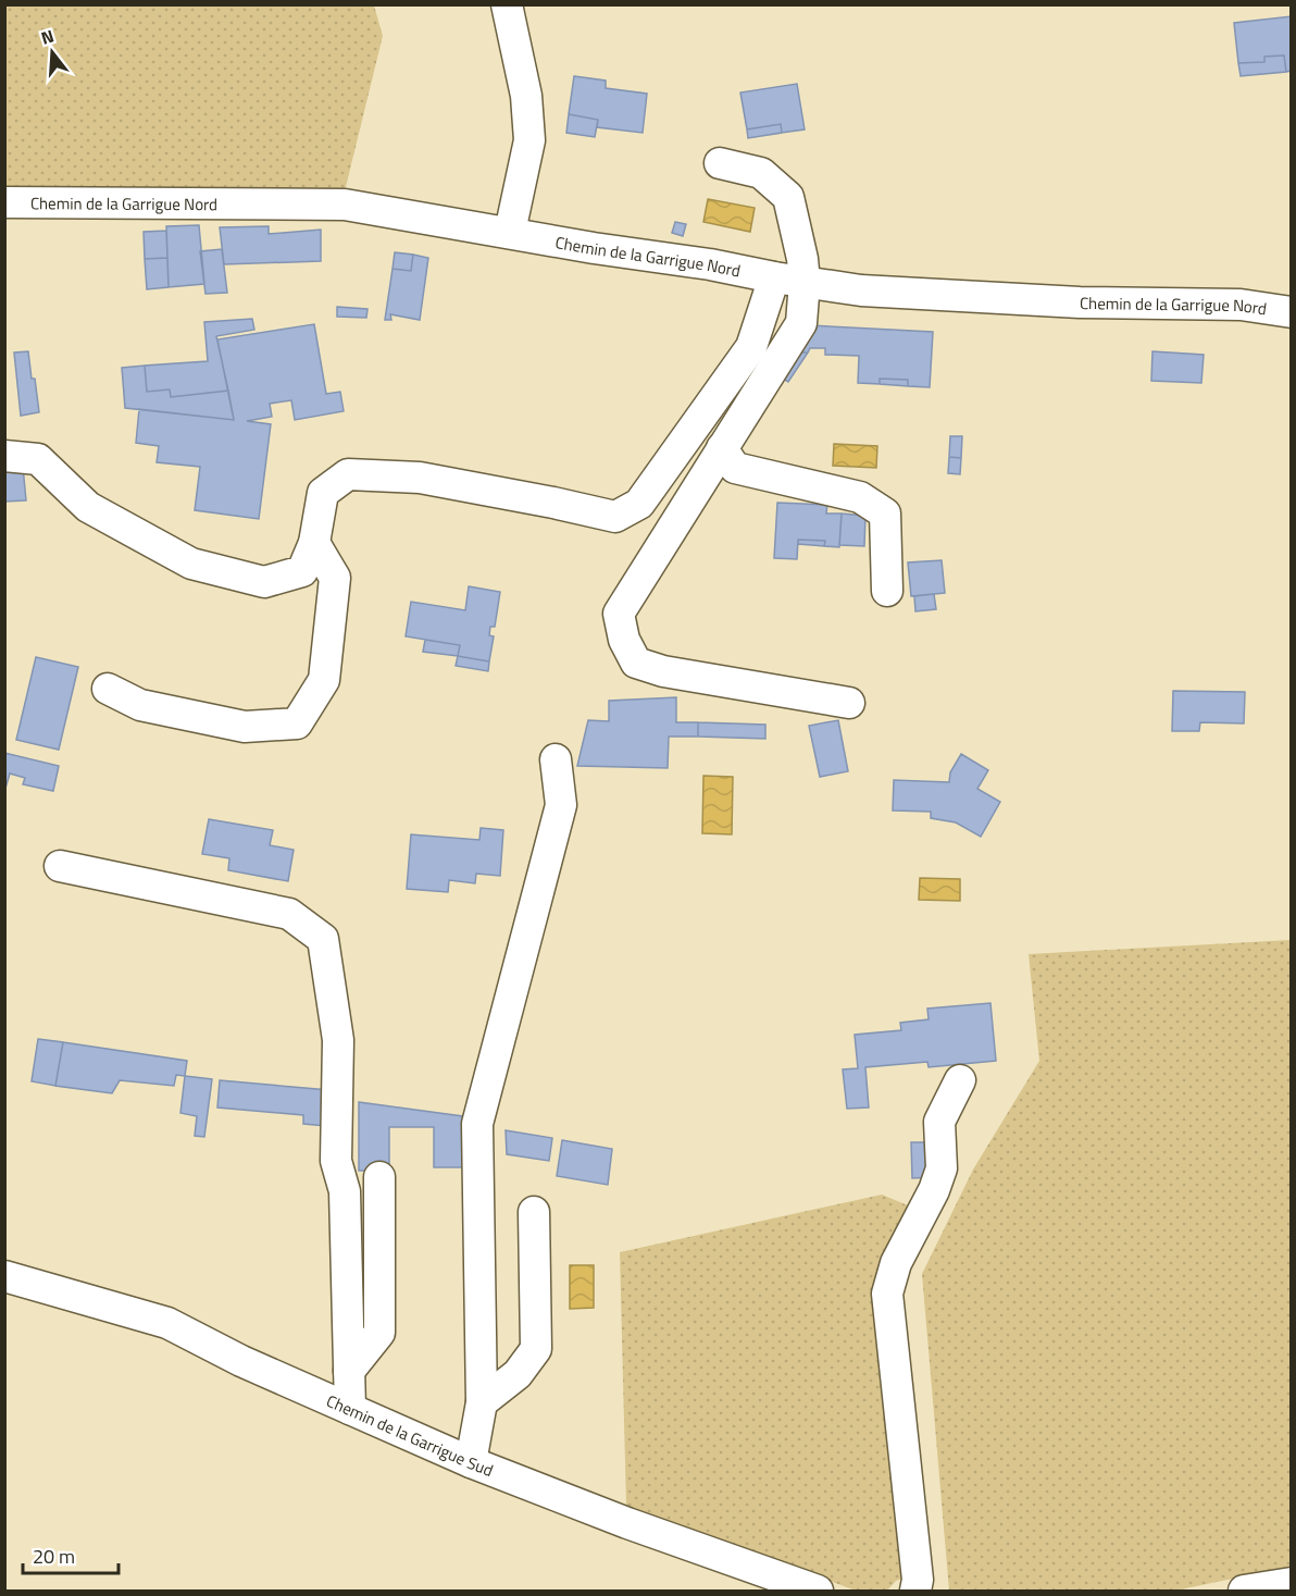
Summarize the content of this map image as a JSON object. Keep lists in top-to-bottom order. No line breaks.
{"streets":{"street":["Chemin de la Garrigue Nord","Chemin de la Garrigue Sud"]},"scale_bar":"20 m","north":"top"}
